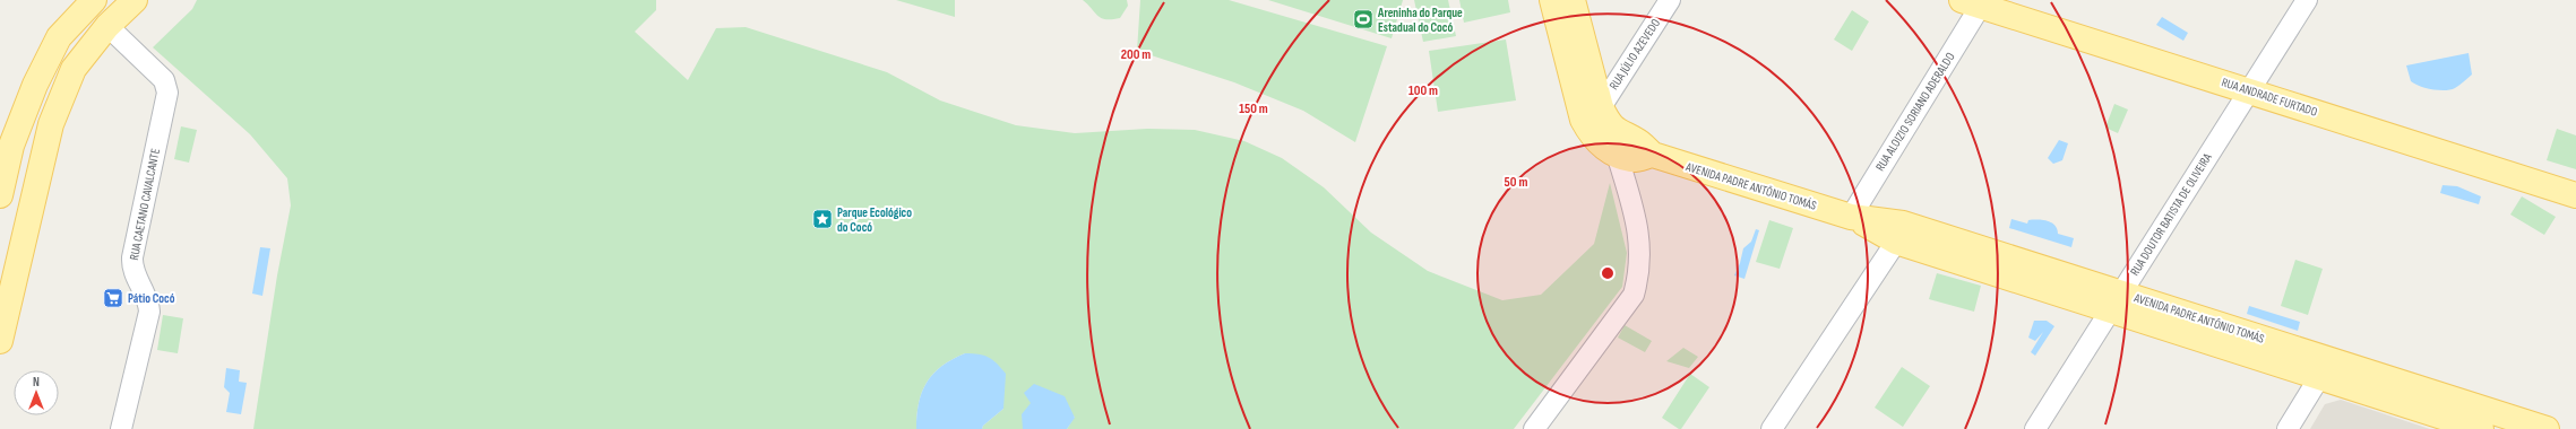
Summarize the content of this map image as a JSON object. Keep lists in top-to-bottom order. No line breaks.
{"streets":{"main road":["RUA ANDRADE FURTADO","AVENIDA PADRE ANTÔNIO TOMÁS"],"street":["RUA JÚLIO AZEVEDO","RUA ALOIZIO SORIANO ADERALDO","RUA CAETANO CAVALCANTE","RUA DOUTOR BATISTA DE OLIVEIRA"]},"crossings":[["RUA JÚLIO AZEVEDO","AVENIDA PADRE ANTÔNIO TOMÁS"],["RUA ANDRADE FURTADO","RUA ALOIZIO SORIANO ADERALDO"],["RUA ANDRADE FURTADO","RUA DOUTOR BATISTA DE OLIVEIRA"],["RUA ALOIZIO SORIANO ADERALDO","AVENIDA PADRE ANTÔNIO TOMÁS"],["AVENIDA PADRE ANTÔNIO TOMÁS","RUA DOUTOR BATISTA DE OLIVEIRA"]],"places":{"sports":["Areninha do Parque Estadual do Cocó"],"place":["Parque Ecológico do Cocó"],"supermarket":["Pátio Cocó"]},"north":"top","rings":["200 m","100 m","150 m","50 m"]}
